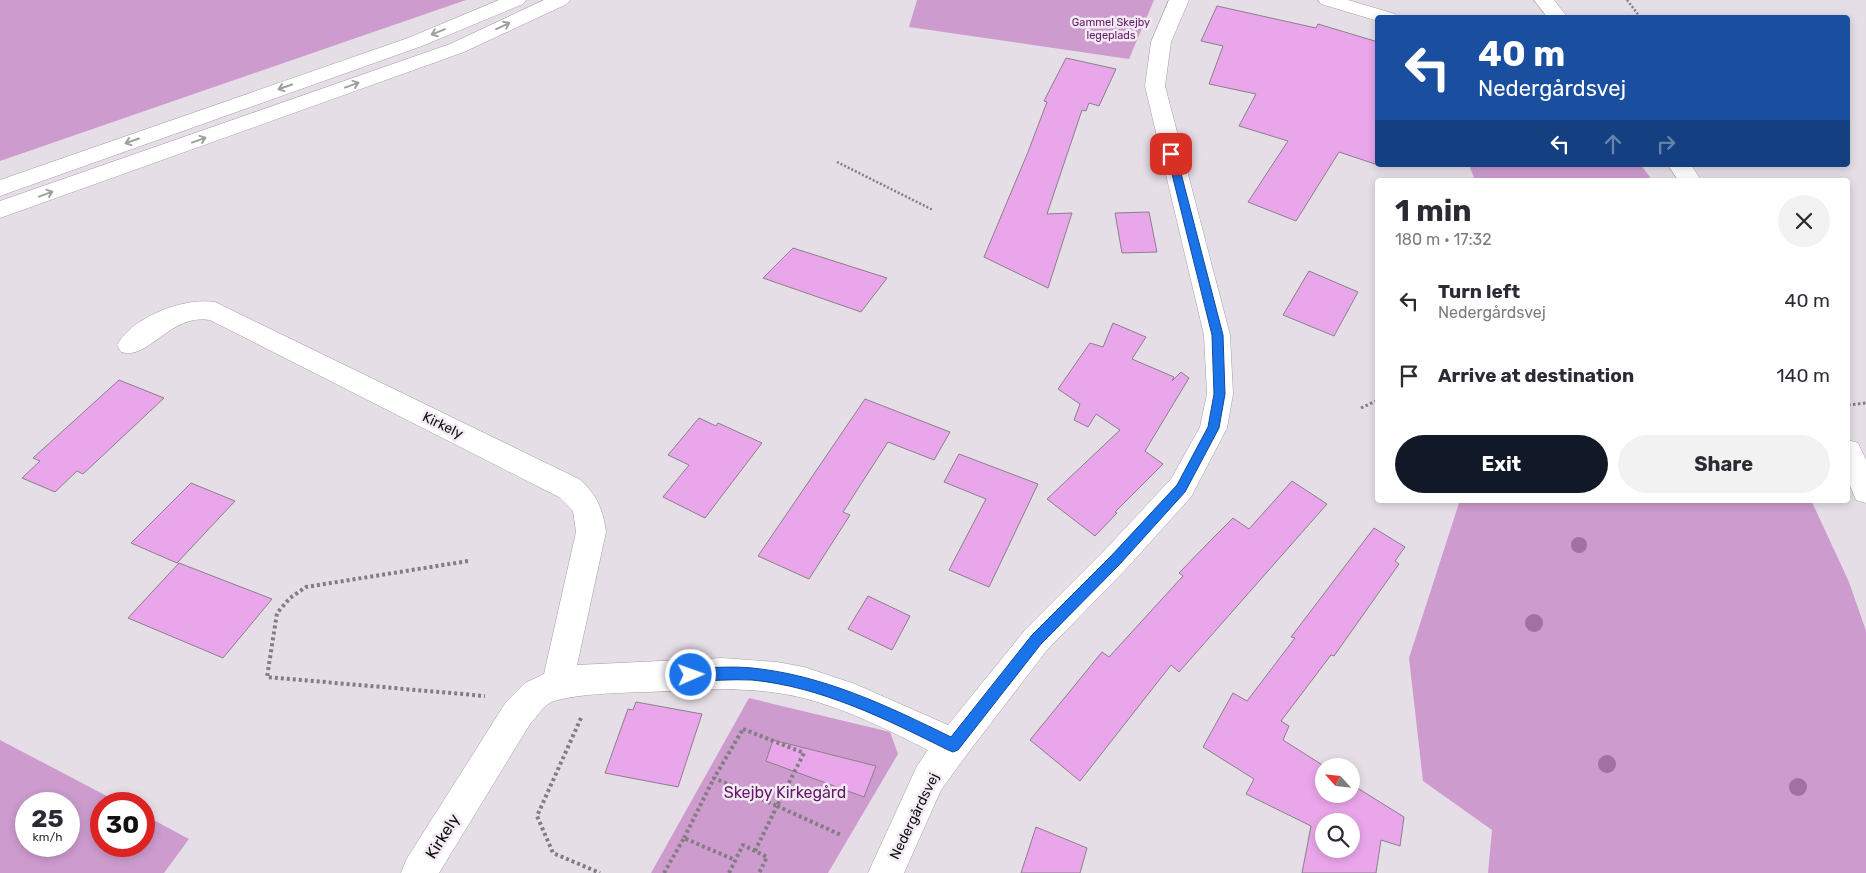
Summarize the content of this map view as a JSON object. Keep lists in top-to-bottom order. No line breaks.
{"streets":{"street":["Kirkely","Nedergårdsvej"]},"parks":["Gammel Skejby legeplads","Skejby Kirkegård"],"north":"top left","page":{"turn":["40 m","Nedergårdsvej"],"heading":["1 min","180 m · 17:32"],"list":[{"name":"Turn left","note":"Nedergårdsvej","value":"40 m"},{"name":"Arrive at destination","value":"140 m"}],"buttons":["Exit","Share"],"speed":"25 km/h","limit":"30"}}
